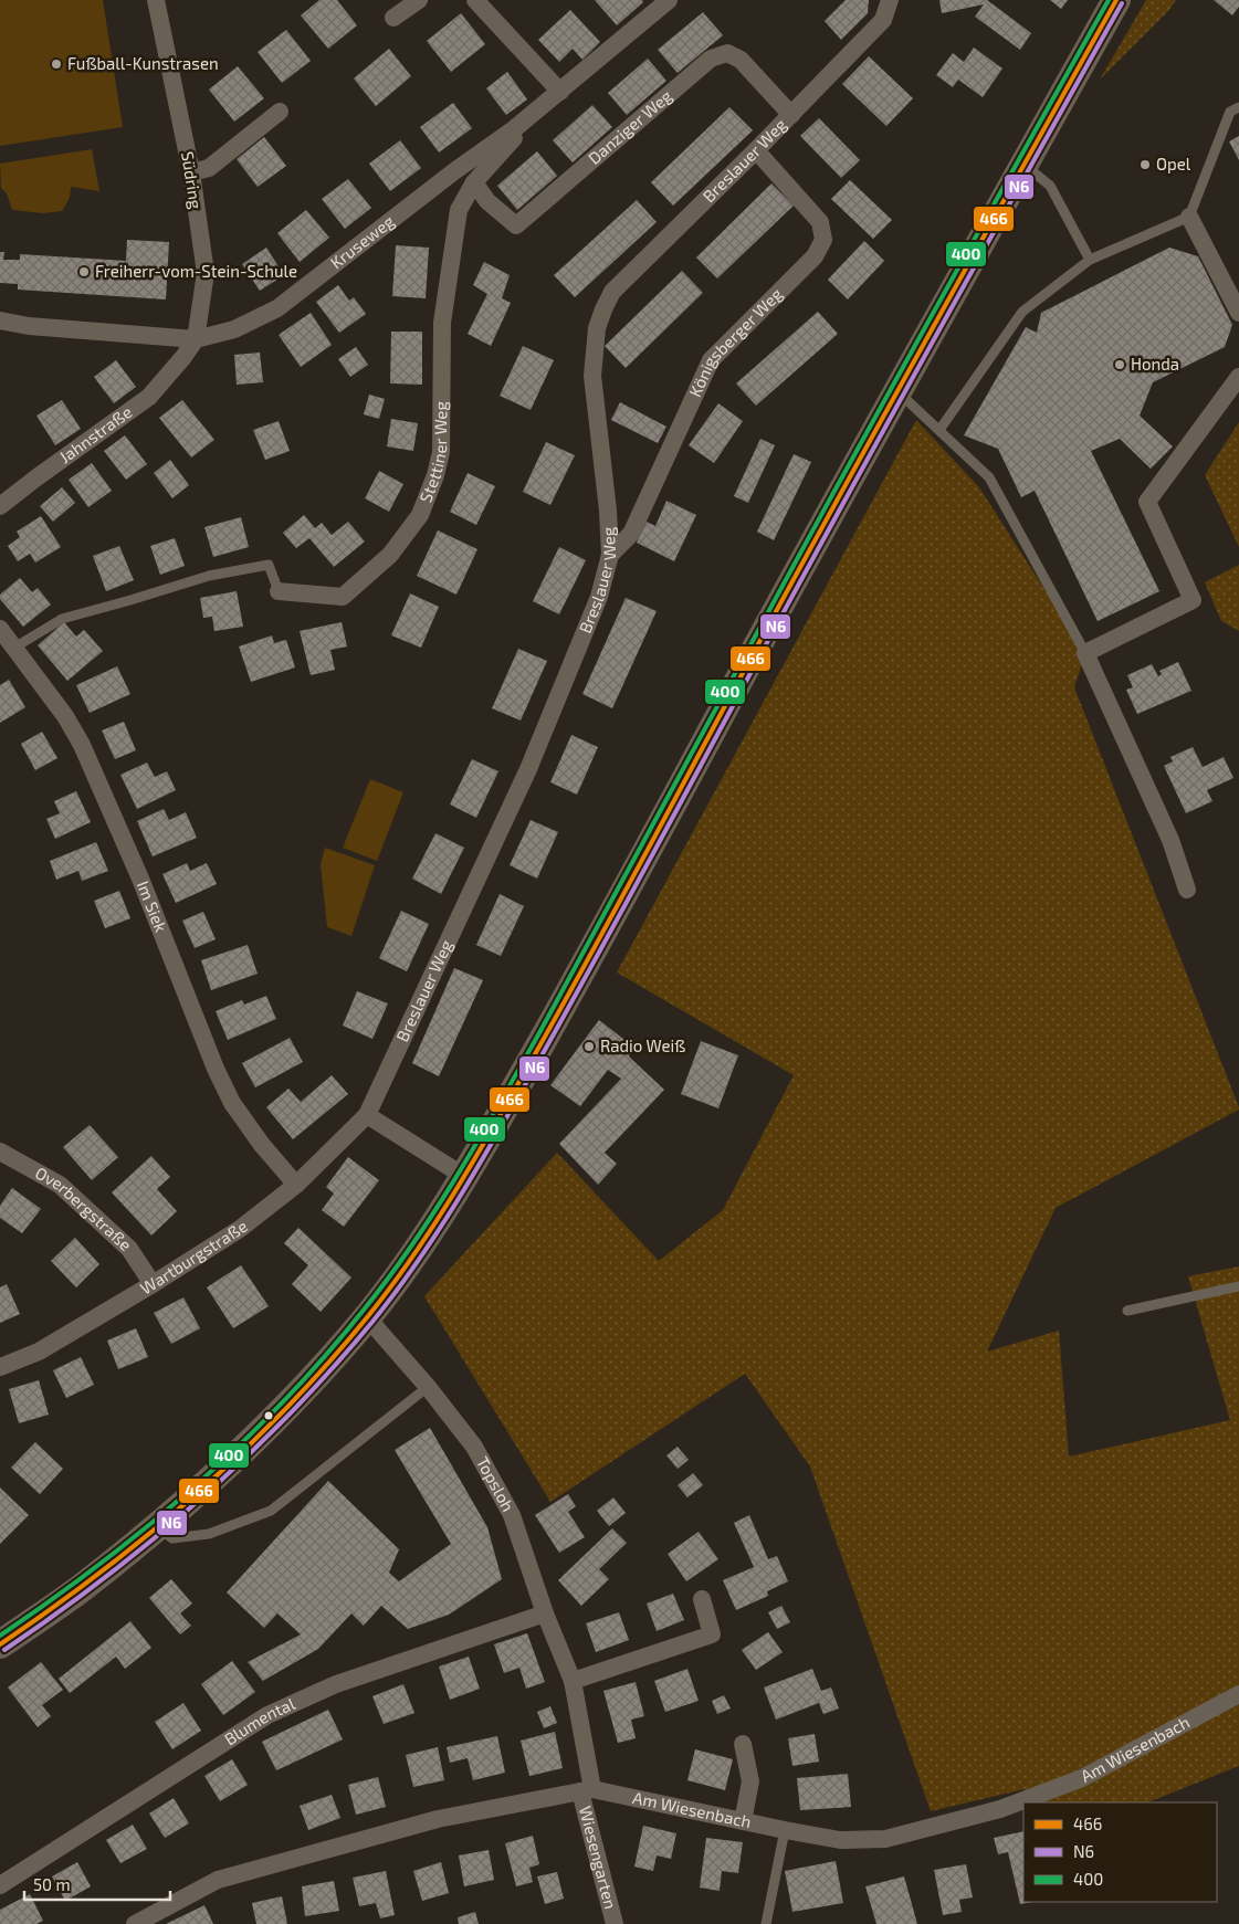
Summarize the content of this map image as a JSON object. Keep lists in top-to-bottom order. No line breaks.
{"streets":{"street":["Danziger Weg","Breslauer Weg","Südring","Kruseweg","Königsberger Weg","Jahnstraße","Stettiner Weg","Im Siek","Overbergstraße","Wartburgstraße","Topsloh","Blumental","Am Wiesenbach","Wiesengarten"]},"crossings":[["Danziger Weg","Breslauer Weg"],["Danziger Weg","Stettiner Weg"],["Breslauer Weg","Königsberger Weg"],["Breslauer Weg","Wartburgstraße"],["Südring","Kruseweg"],["Südring","Jahnstraße"],["Im Siek","Wartburgstraße"],["Overbergstraße","Wartburgstraße"],["Topsloh","Blumental"],["Topsloh","Am Wiesenbach"],["Topsloh","Wiesengarten"],["Am Wiesenbach","Wiesengarten"]],"places":["Fußball-Kunstrasen","Opel","Freiherr-vom-Stein-Schule","Honda","Radio Weiß"],"lines":["transit line 466","transit line 400","transit line N6"],"legend":["466","N6","400"],"scale_bar":"50 m"}
